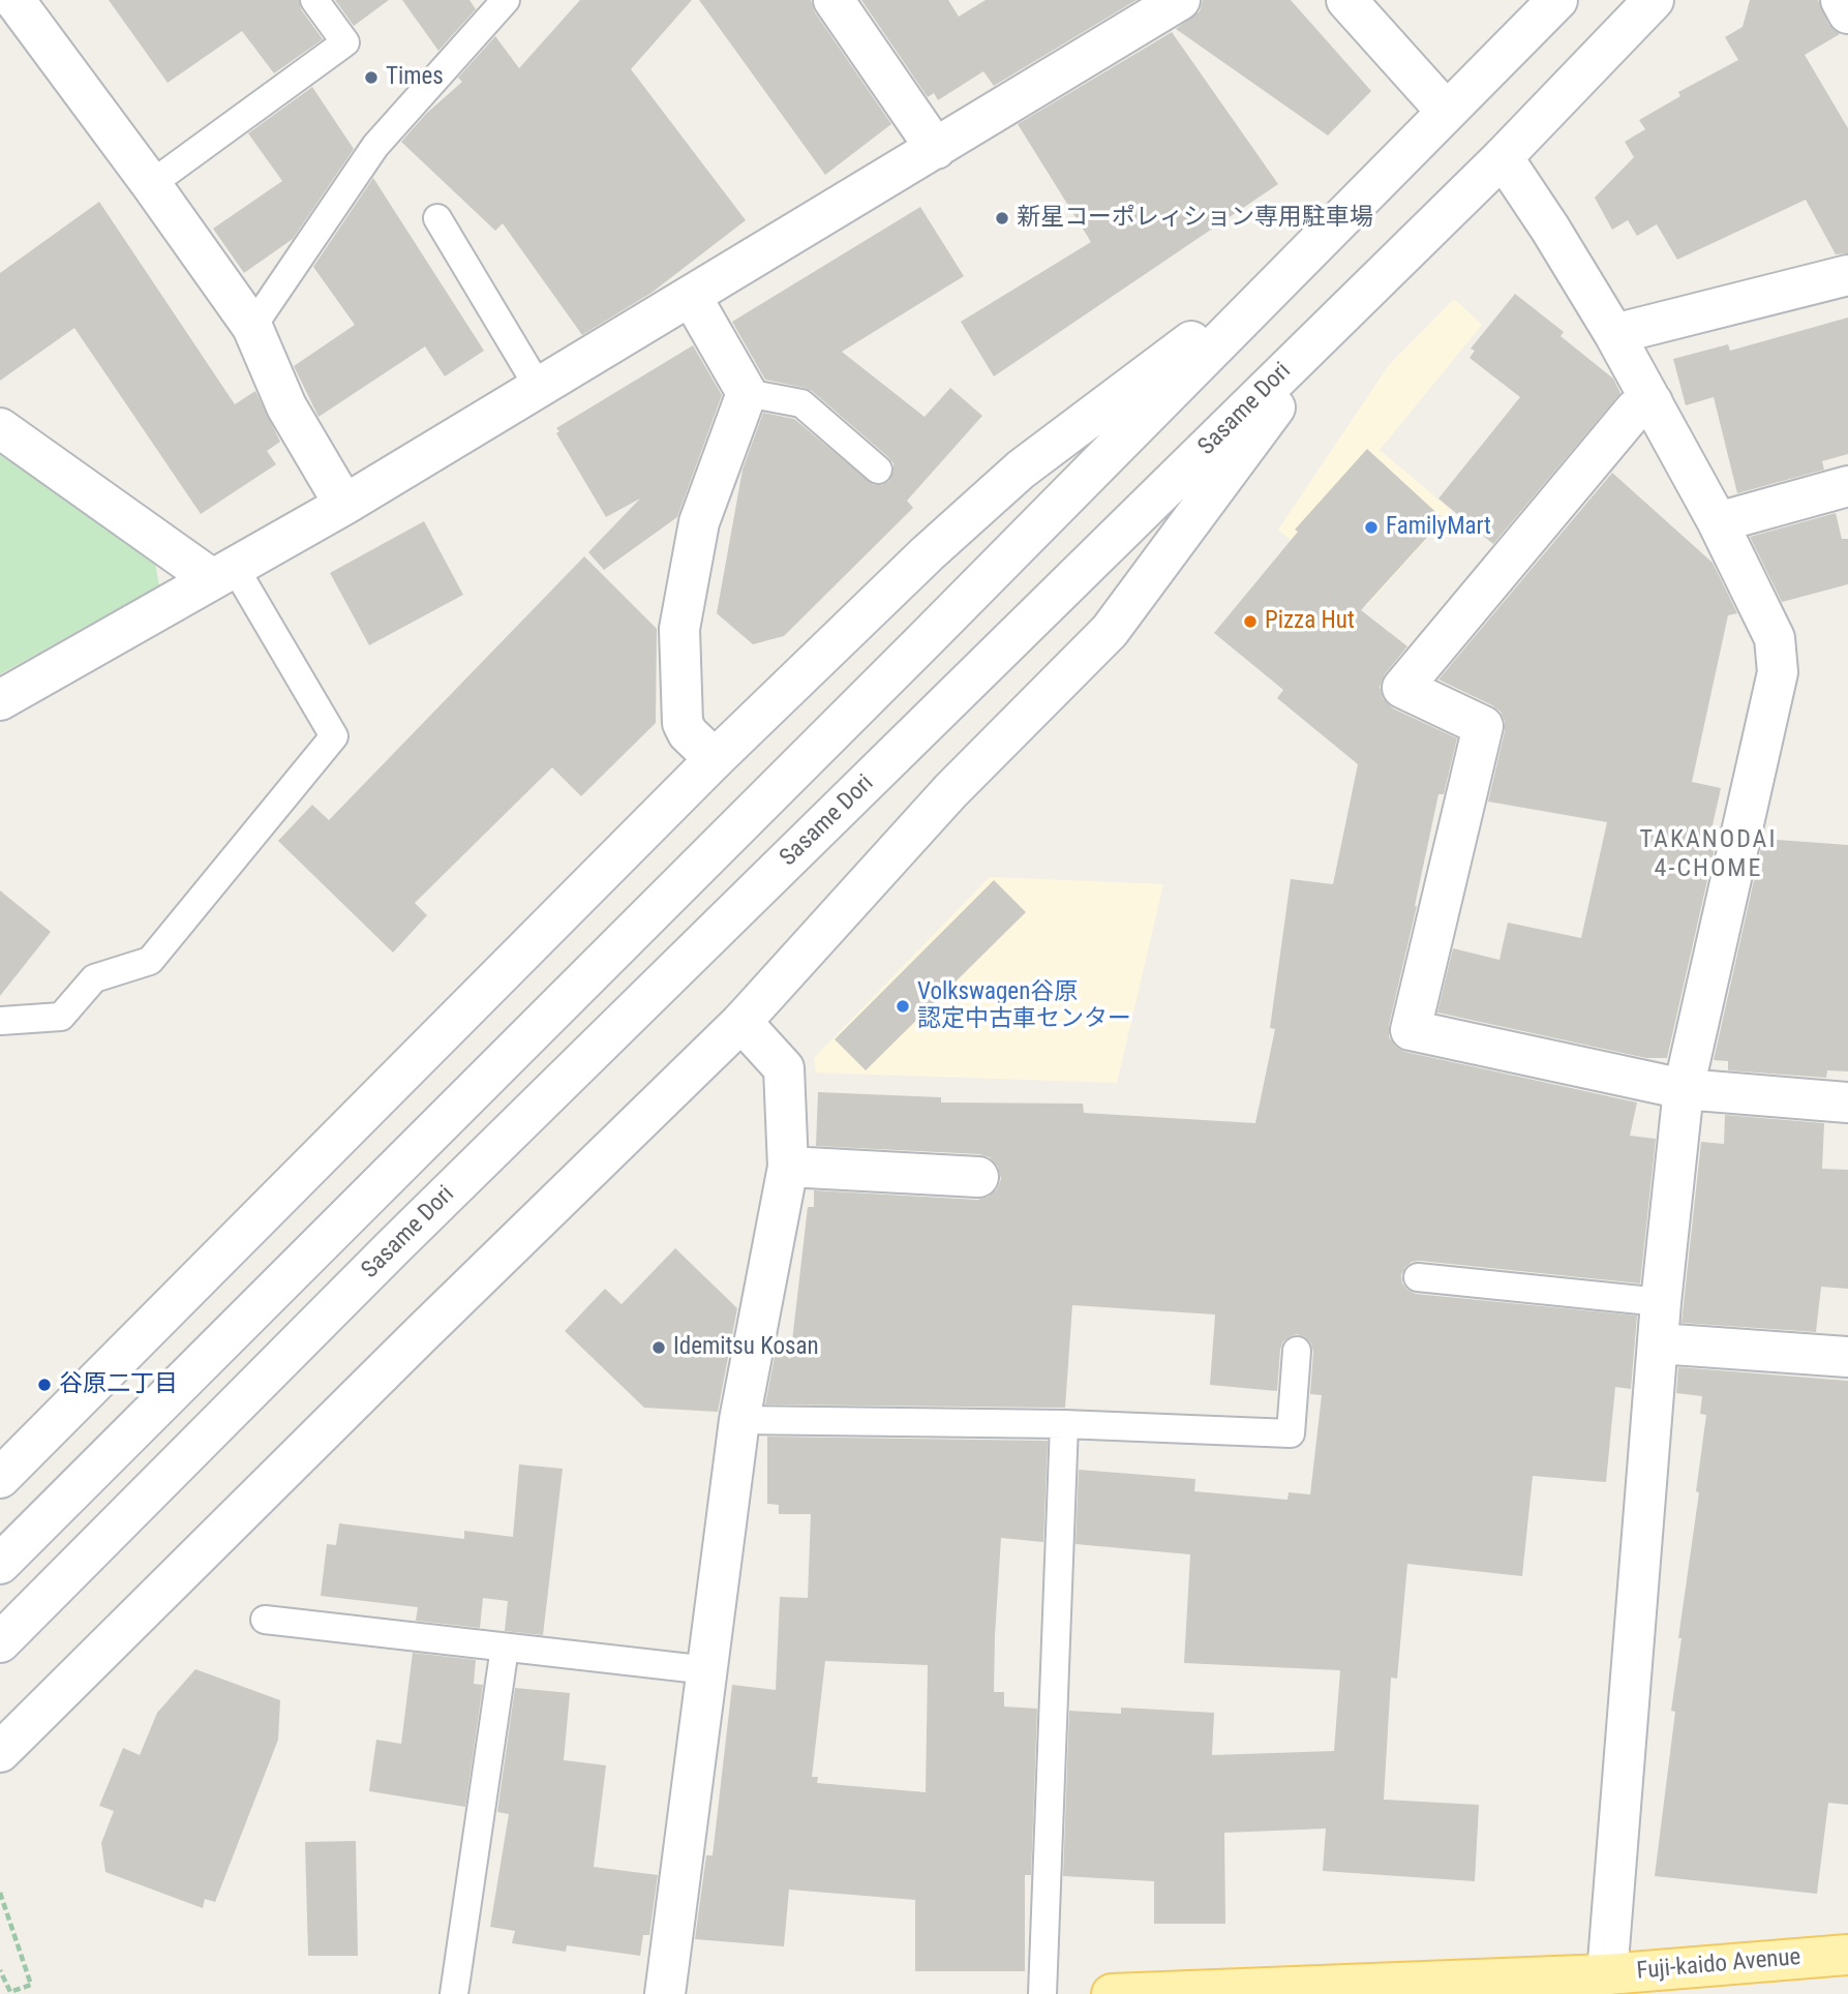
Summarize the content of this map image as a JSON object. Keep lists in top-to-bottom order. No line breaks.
{"streets":{"main road":["Sasame Dori","Fuji-kaido Avenue"]},"districts":["TAKANODAI 4-CHOME"],"places":["Times","新星コーポレィション専用駐車場","FamilyMart","Pizza Hut","Volkswagen谷原 認定中古車センター","Idemitsu Kosan","谷原二丁目"]}
